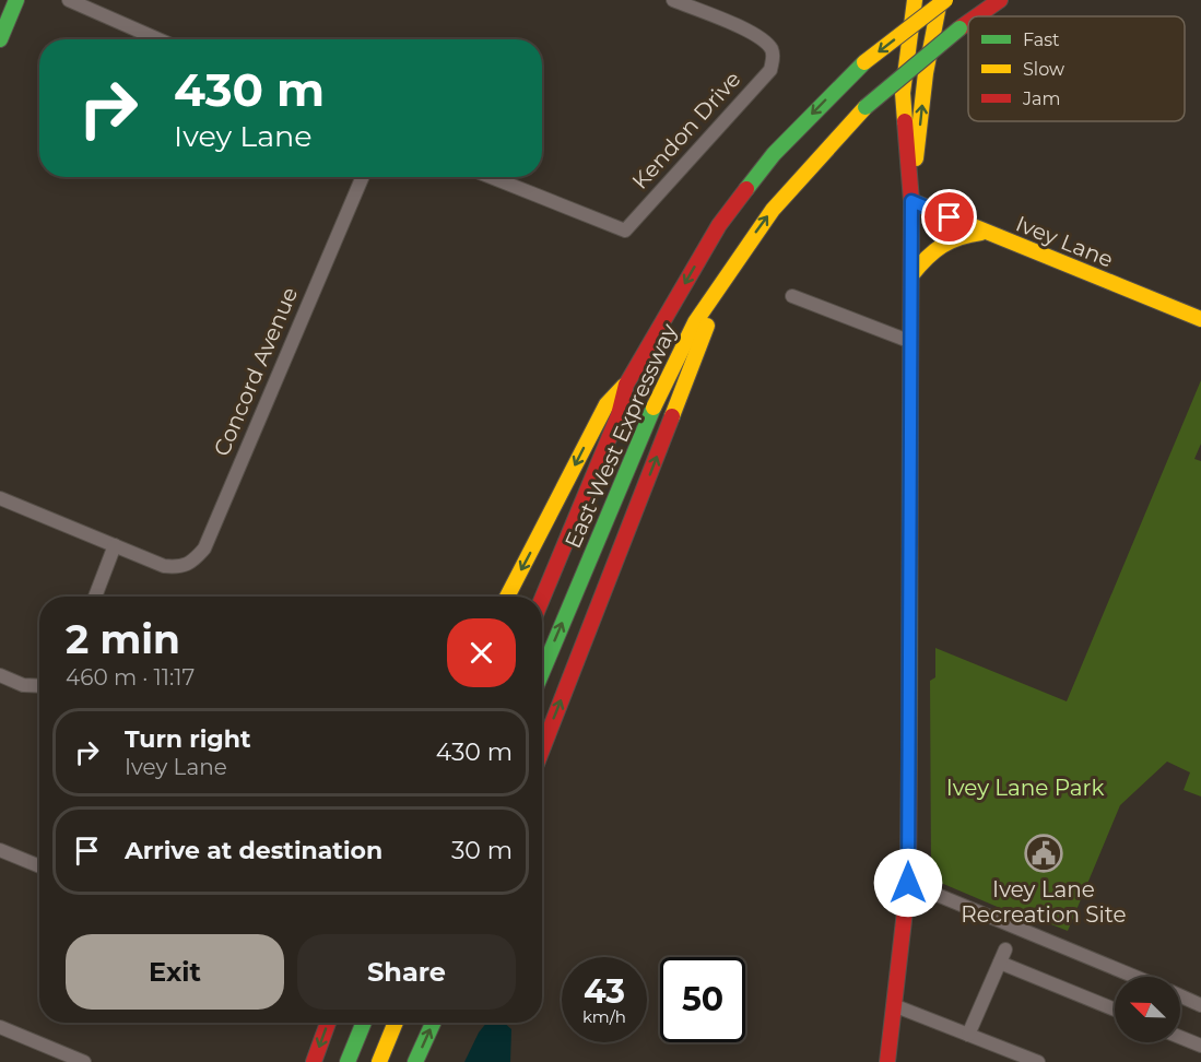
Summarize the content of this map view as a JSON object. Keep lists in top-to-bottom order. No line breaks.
{"streets":{"main road":["Ivey Lane","East-West Expressway"],"street":["Kendon Drive","Concord Avenue"]},"parks":["Ivey Lane Park"],"places":{"public building":["Ivey Lane Recreation Site"]},"legend":["Fast","Slow","Jam"],"north":"top left","page":{"turn":["430 m","Ivey Lane"],"heading":["2 min","460 m · 11:17"],"list":[{"name":"Turn right","note":"Ivey Lane","value":"430 m"},{"name":"Arrive at destination","value":"30 m"}],"buttons":["Exit","Share"],"speed":"43 km/h","limit":"50"}}
